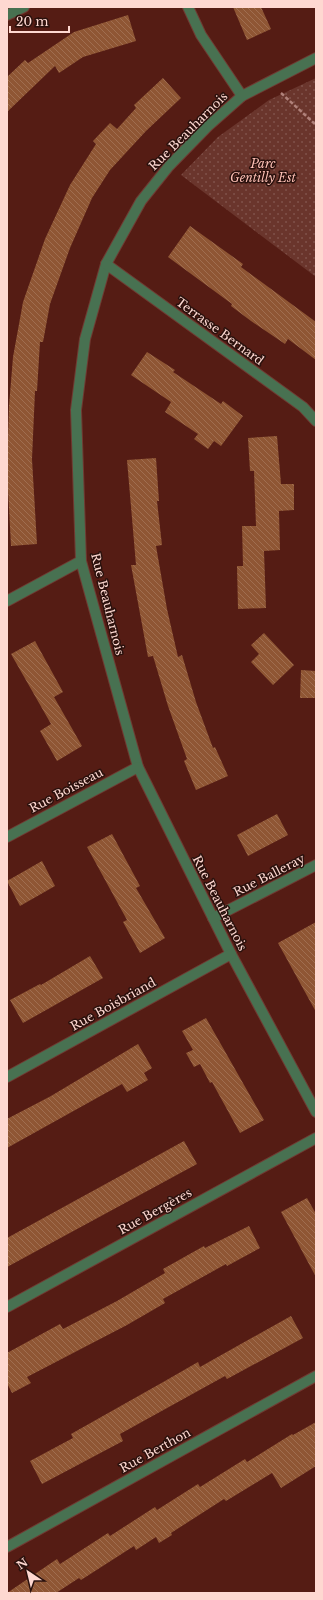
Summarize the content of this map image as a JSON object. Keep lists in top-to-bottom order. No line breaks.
{"streets":{"street":["Rue Beauharnois","Terrasse Bernard","Rue Boisseau","Rue Balleray","Rue Boisbriand","Rue Bergères","Rue Berthon"]},"crossings":[["Rue Beauharnois","Terrasse Bernard"],["Rue Beauharnois","Rue Boisseau"],["Rue Beauharnois","Rue Balleray"],["Rue Beauharnois","Rue Boisbriand"]],"parks":["Parc Gentilly Est"],"scale_bar":"20 m","north":"top left"}
